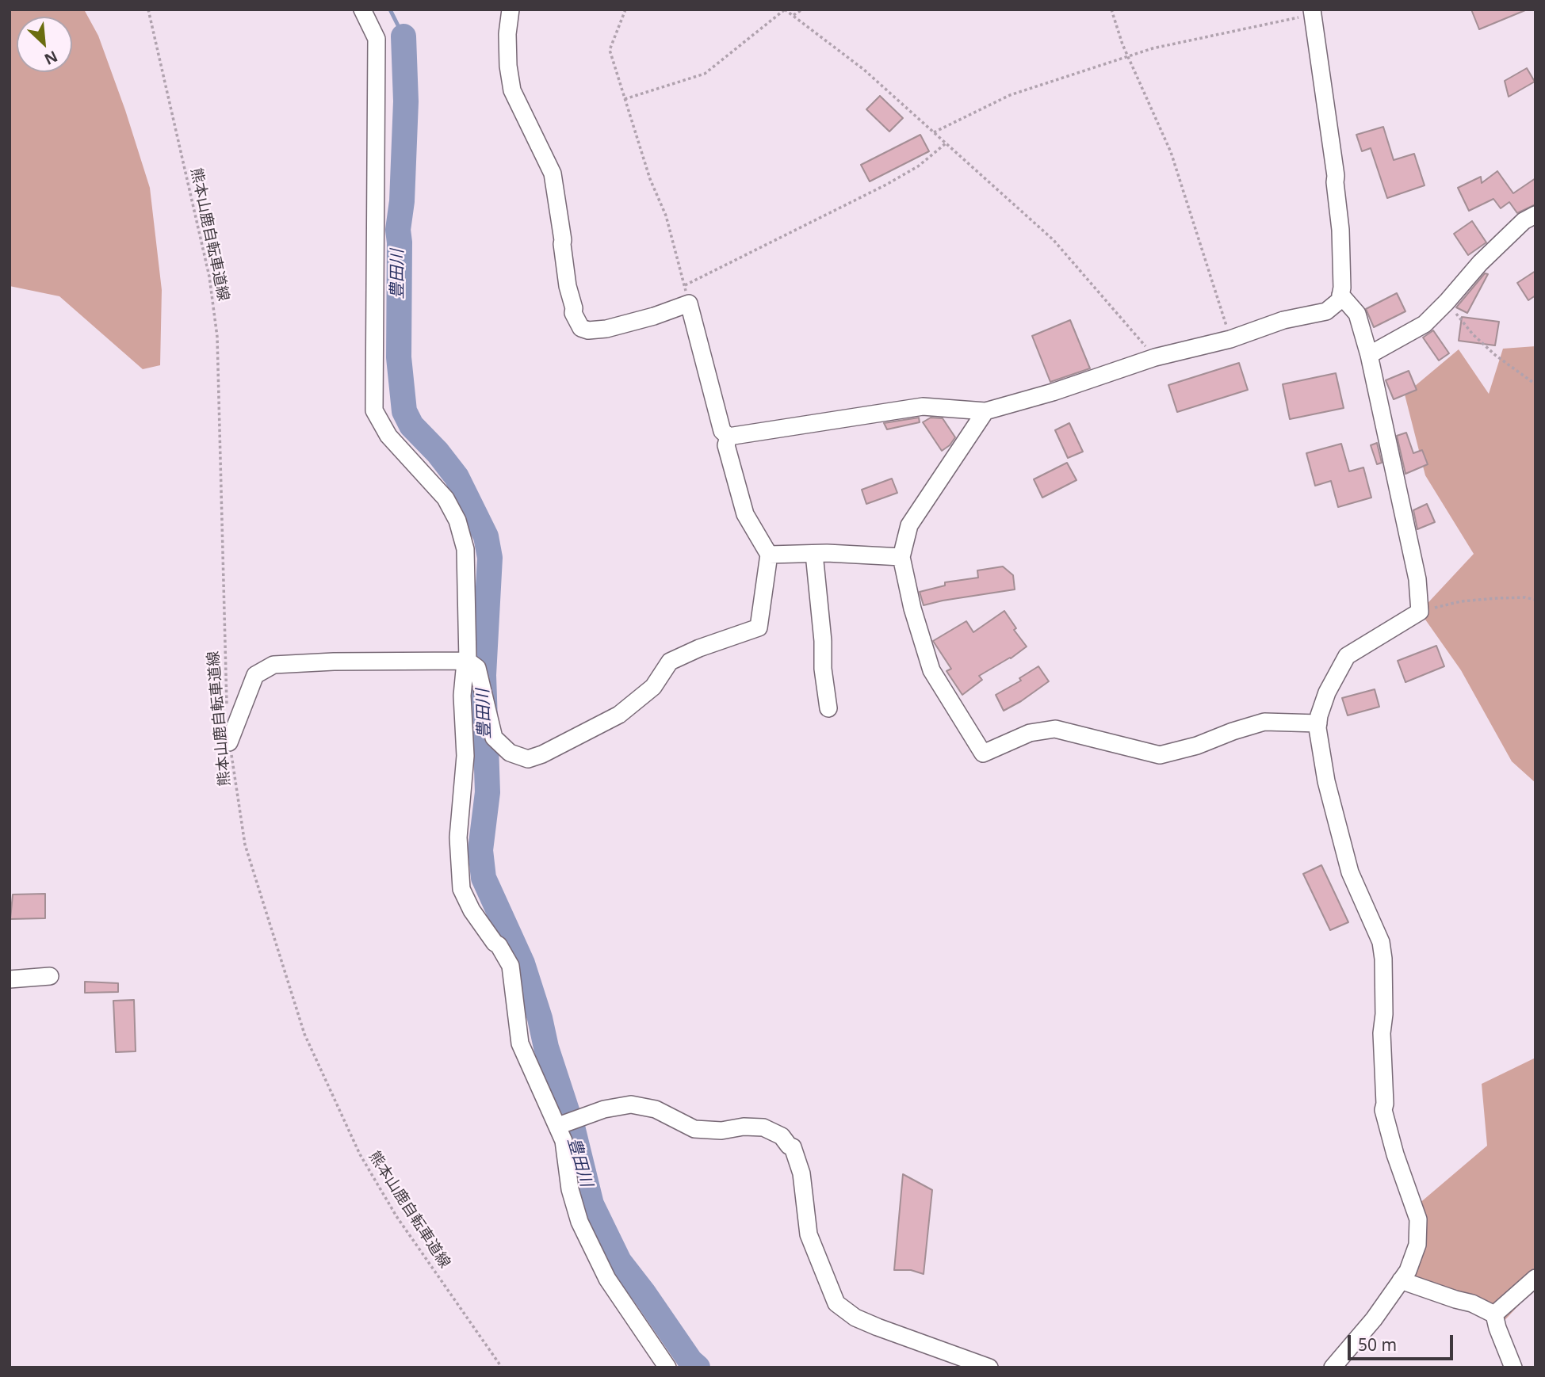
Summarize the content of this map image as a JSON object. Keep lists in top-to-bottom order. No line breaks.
{"streets":{"path":["熊本山鹿自転車道線"]},"water":["豊田川"],"scale_bar":"50 m","north":"bottom right"}
